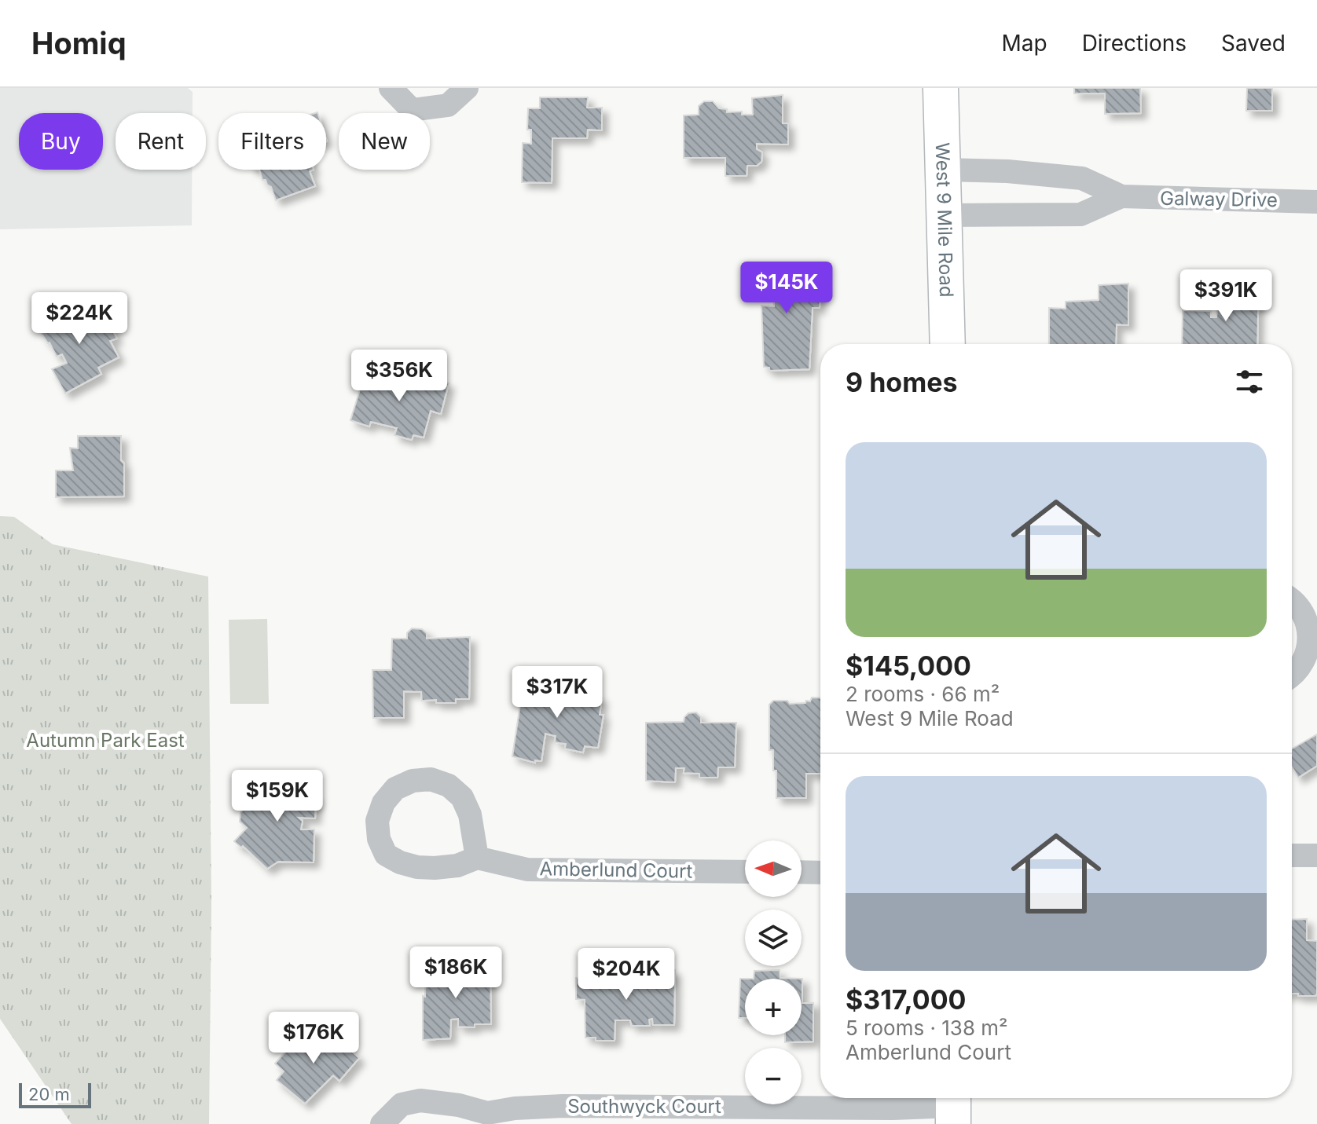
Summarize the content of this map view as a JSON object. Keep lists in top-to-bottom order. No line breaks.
{"streets":{"street":["Galway Drive","West 9 Mile Road","Amberlund Court","Southwyck Court"]},"crossings":[["Galway Drive","West 9 Mile Road"]],"parks":["Autumn Park East"],"scale_bar":"20 m","north":"left","page":{"header":"Homiq","nav":["Map","Directions","Saved"],"chip":["Buy","Rent","Filters","New"],"price":["$145K","$391K","$224K","$356K","$317K","$159K","$186K","$204K","$176K"],"heading":"9 homes","list":[{"name":"$145,000","note":"2 rooms · 66 m² · West 9 Mile Road"},{"name":"$317,000","note":"5 rooms · 138 m² · Amberlund Court"}],"map_buttons":["+","−"],"scale":"20 m"}}
